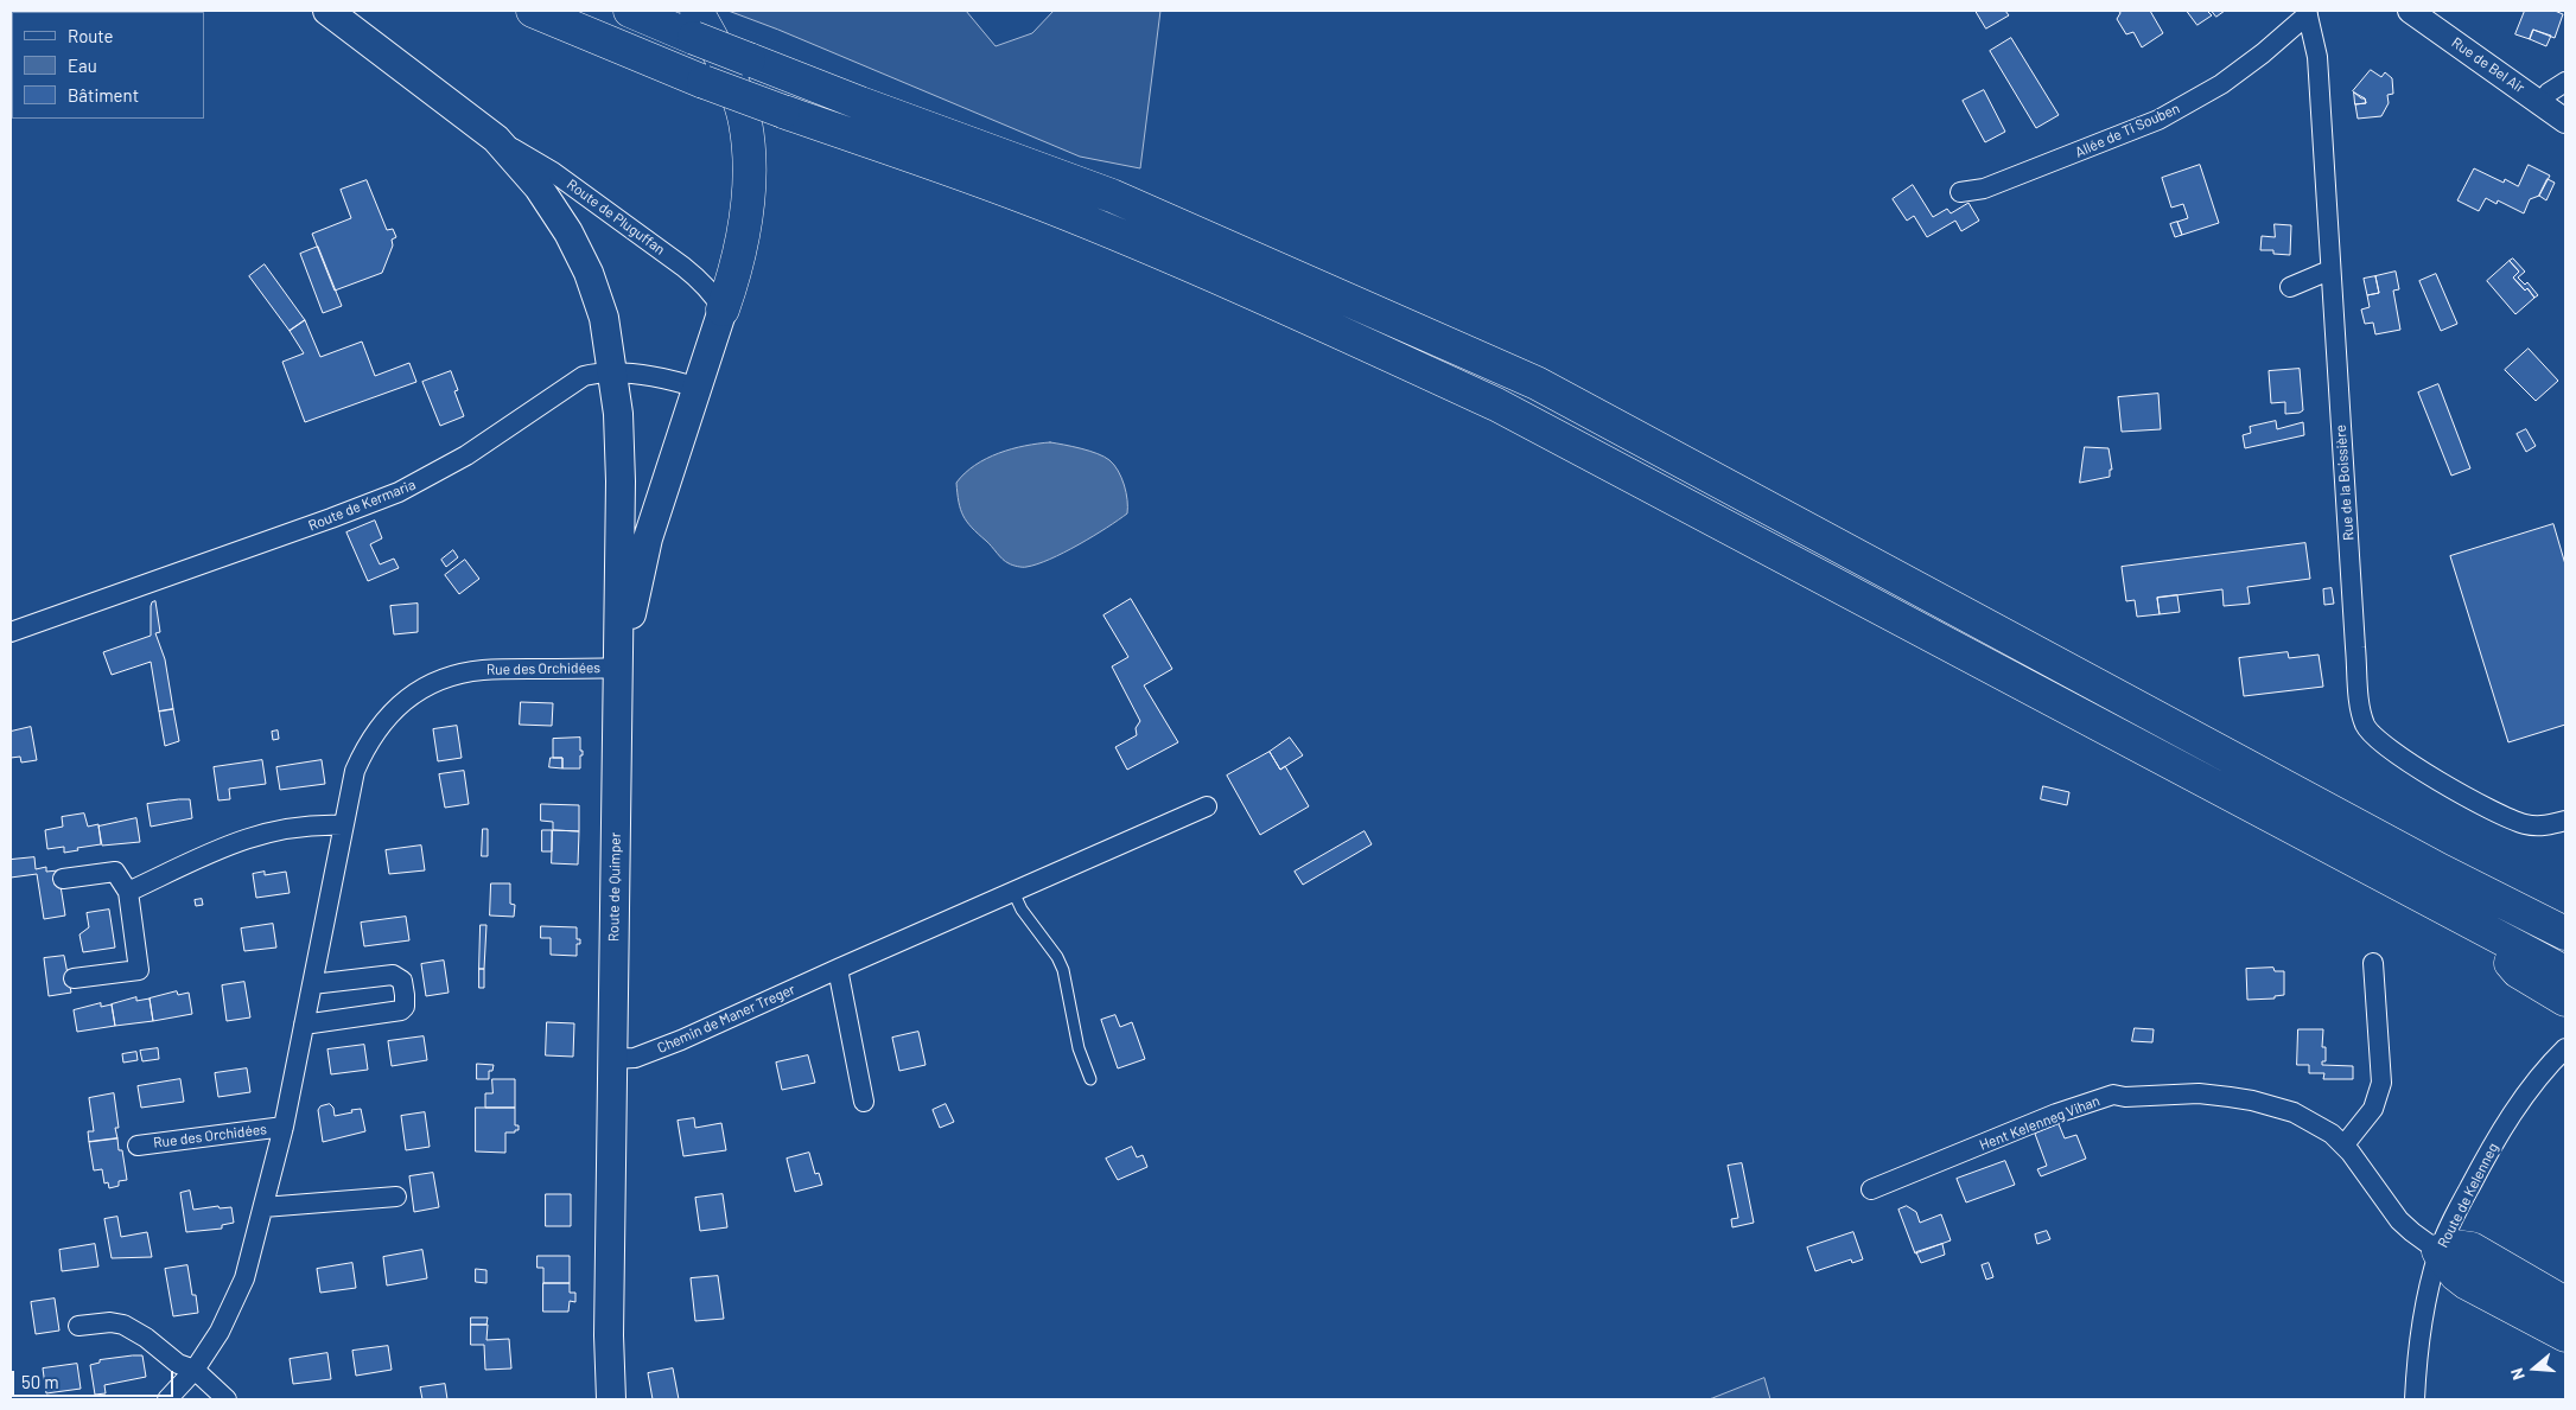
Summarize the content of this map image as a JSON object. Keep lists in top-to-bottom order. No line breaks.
{"streets":{"main road":["Route de Pluguffan","Route de Quimper"],"street":["Rue de Bel Air","Allée de Ti Souben","Rue de la Boissière","Route de Kermaria","Rue des Orchidées","Chemin de Maner Treger","Hent Kelenneg Vihan","Route de Kelenneg"]},"crossings":[["Allée de Ti Souben","Rue de la Boissière"],["Route de Pluguffan","Route de Kermaria"],["Route de Pluguffan","Route de Quimper"],["Route de Kermaria","Route de Quimper"],["Rue des Orchidées","Route de Quimper"],["Route de Quimper","Chemin de Maner Treger"],["Hent Kelenneg Vihan","Route de Kelenneg"]],"legend":["Route","Eau","Bâtiment"],"scale_bar":"50 m","north":"left"}
